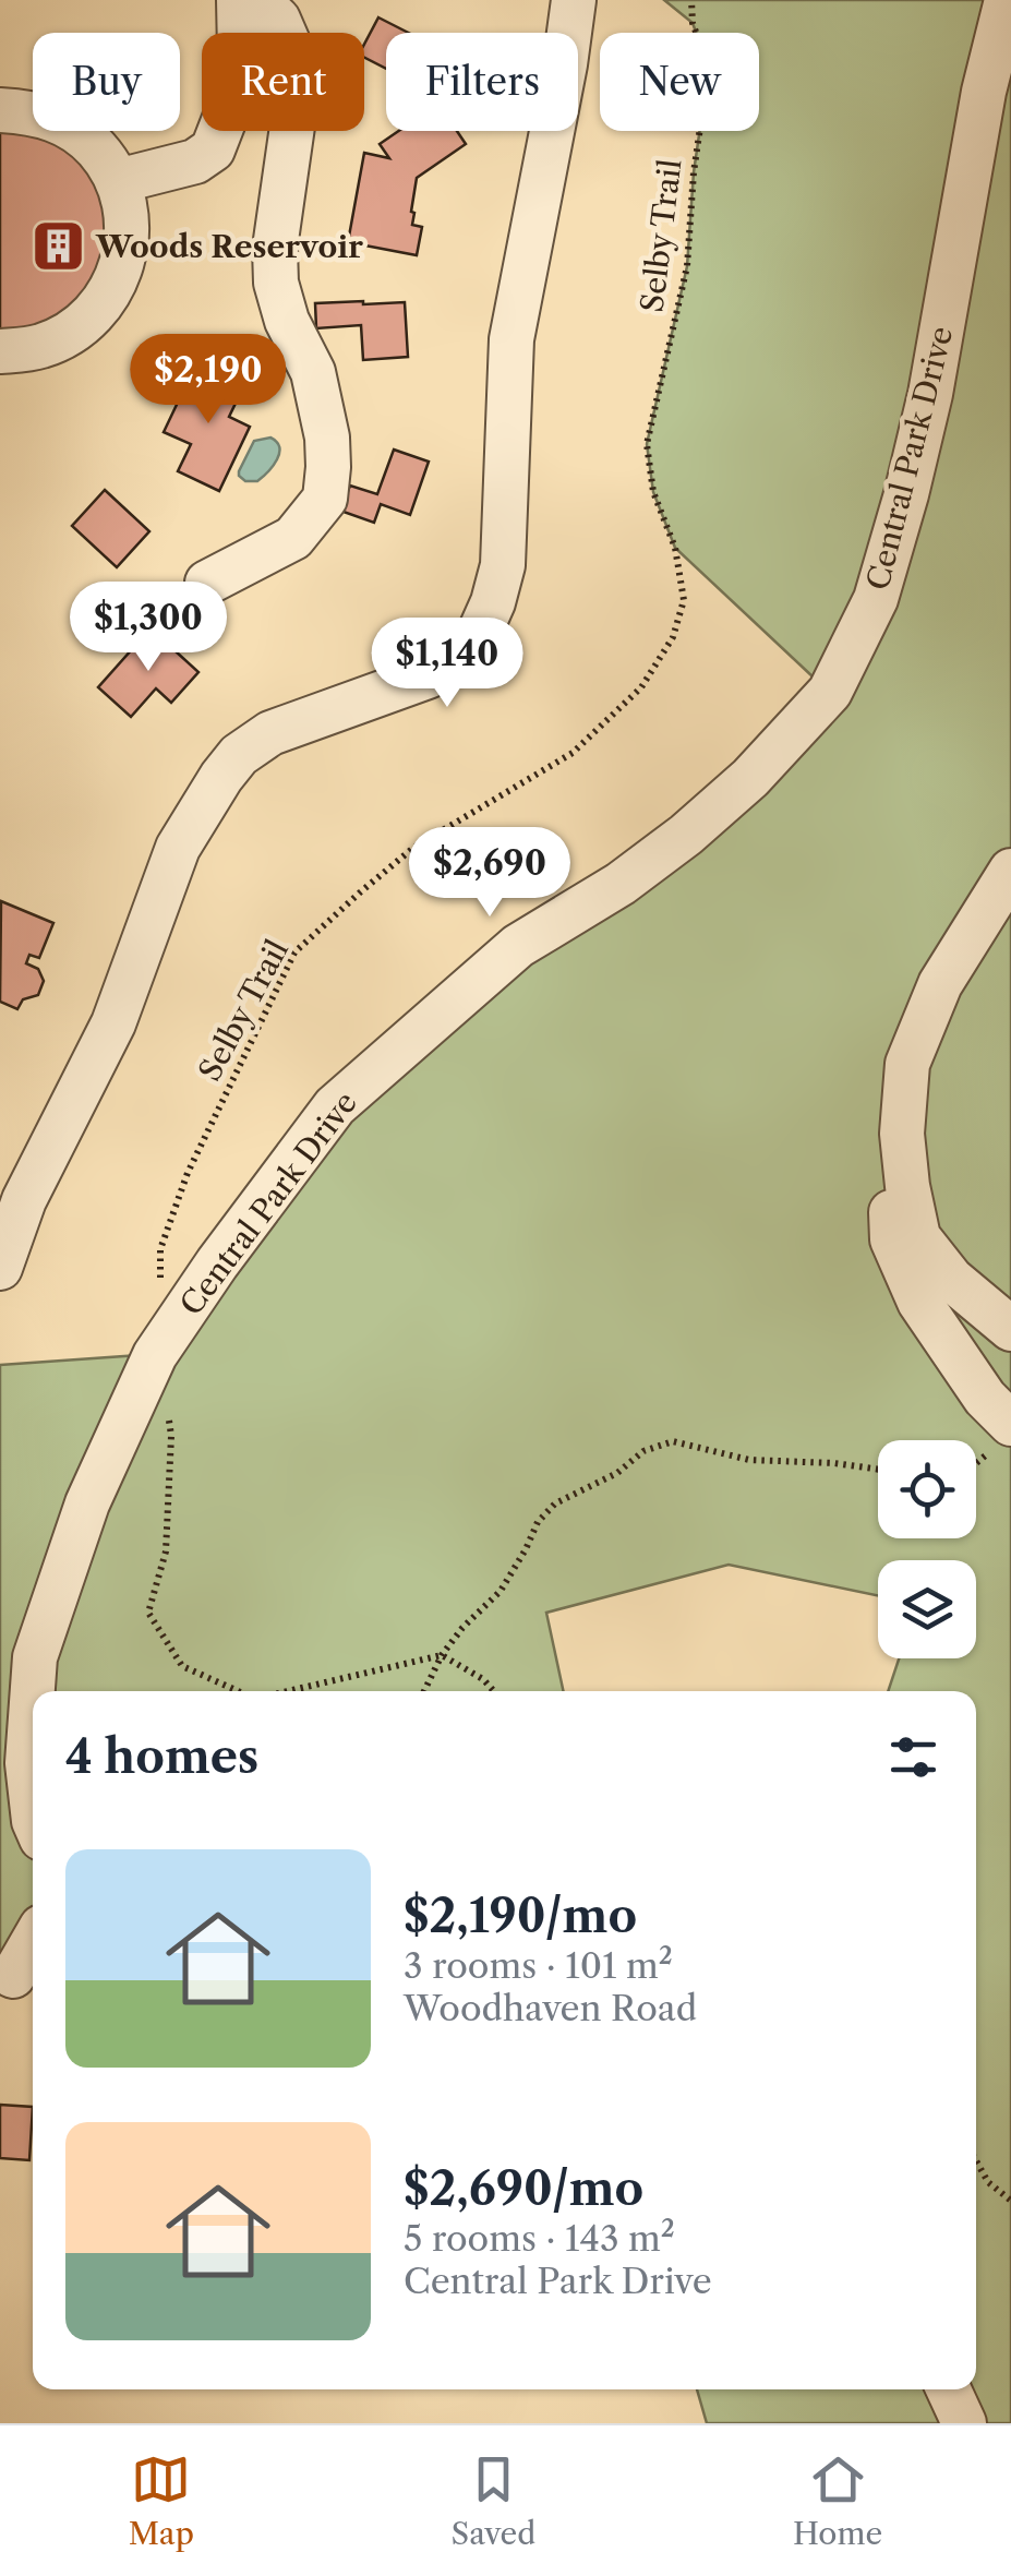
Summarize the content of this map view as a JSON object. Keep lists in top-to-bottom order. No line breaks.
{"streets":{"street":["Central Park Drive"],"path":["Selby Trail"]},"places":{"building":["Woods Reservoir"]},"page":{"chip":["Buy","Rent","Filters","New"],"price":["$2,190","$1,300","$1,140","$2,690"],"heading":"4 homes","list":[{"name":"$2,190/mo","note":"3 rooms · 101 m² · Woodhaven Road"},{"name":"$2,690/mo","note":"5 rooms · 143 m² · Central Park Drive"}],"tabs":["Map","Saved","Home"]}}
